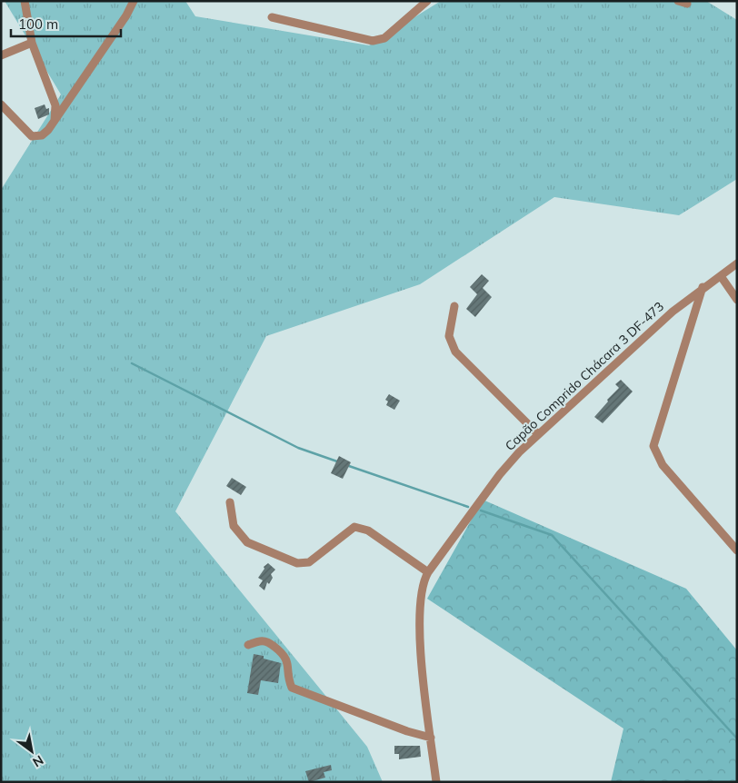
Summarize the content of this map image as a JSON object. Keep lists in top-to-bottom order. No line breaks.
{"streets":{"street":["Capão Comprido Chácara 3 DF-473"]},"scale_bar":"100 m","north":"bottom right"}
